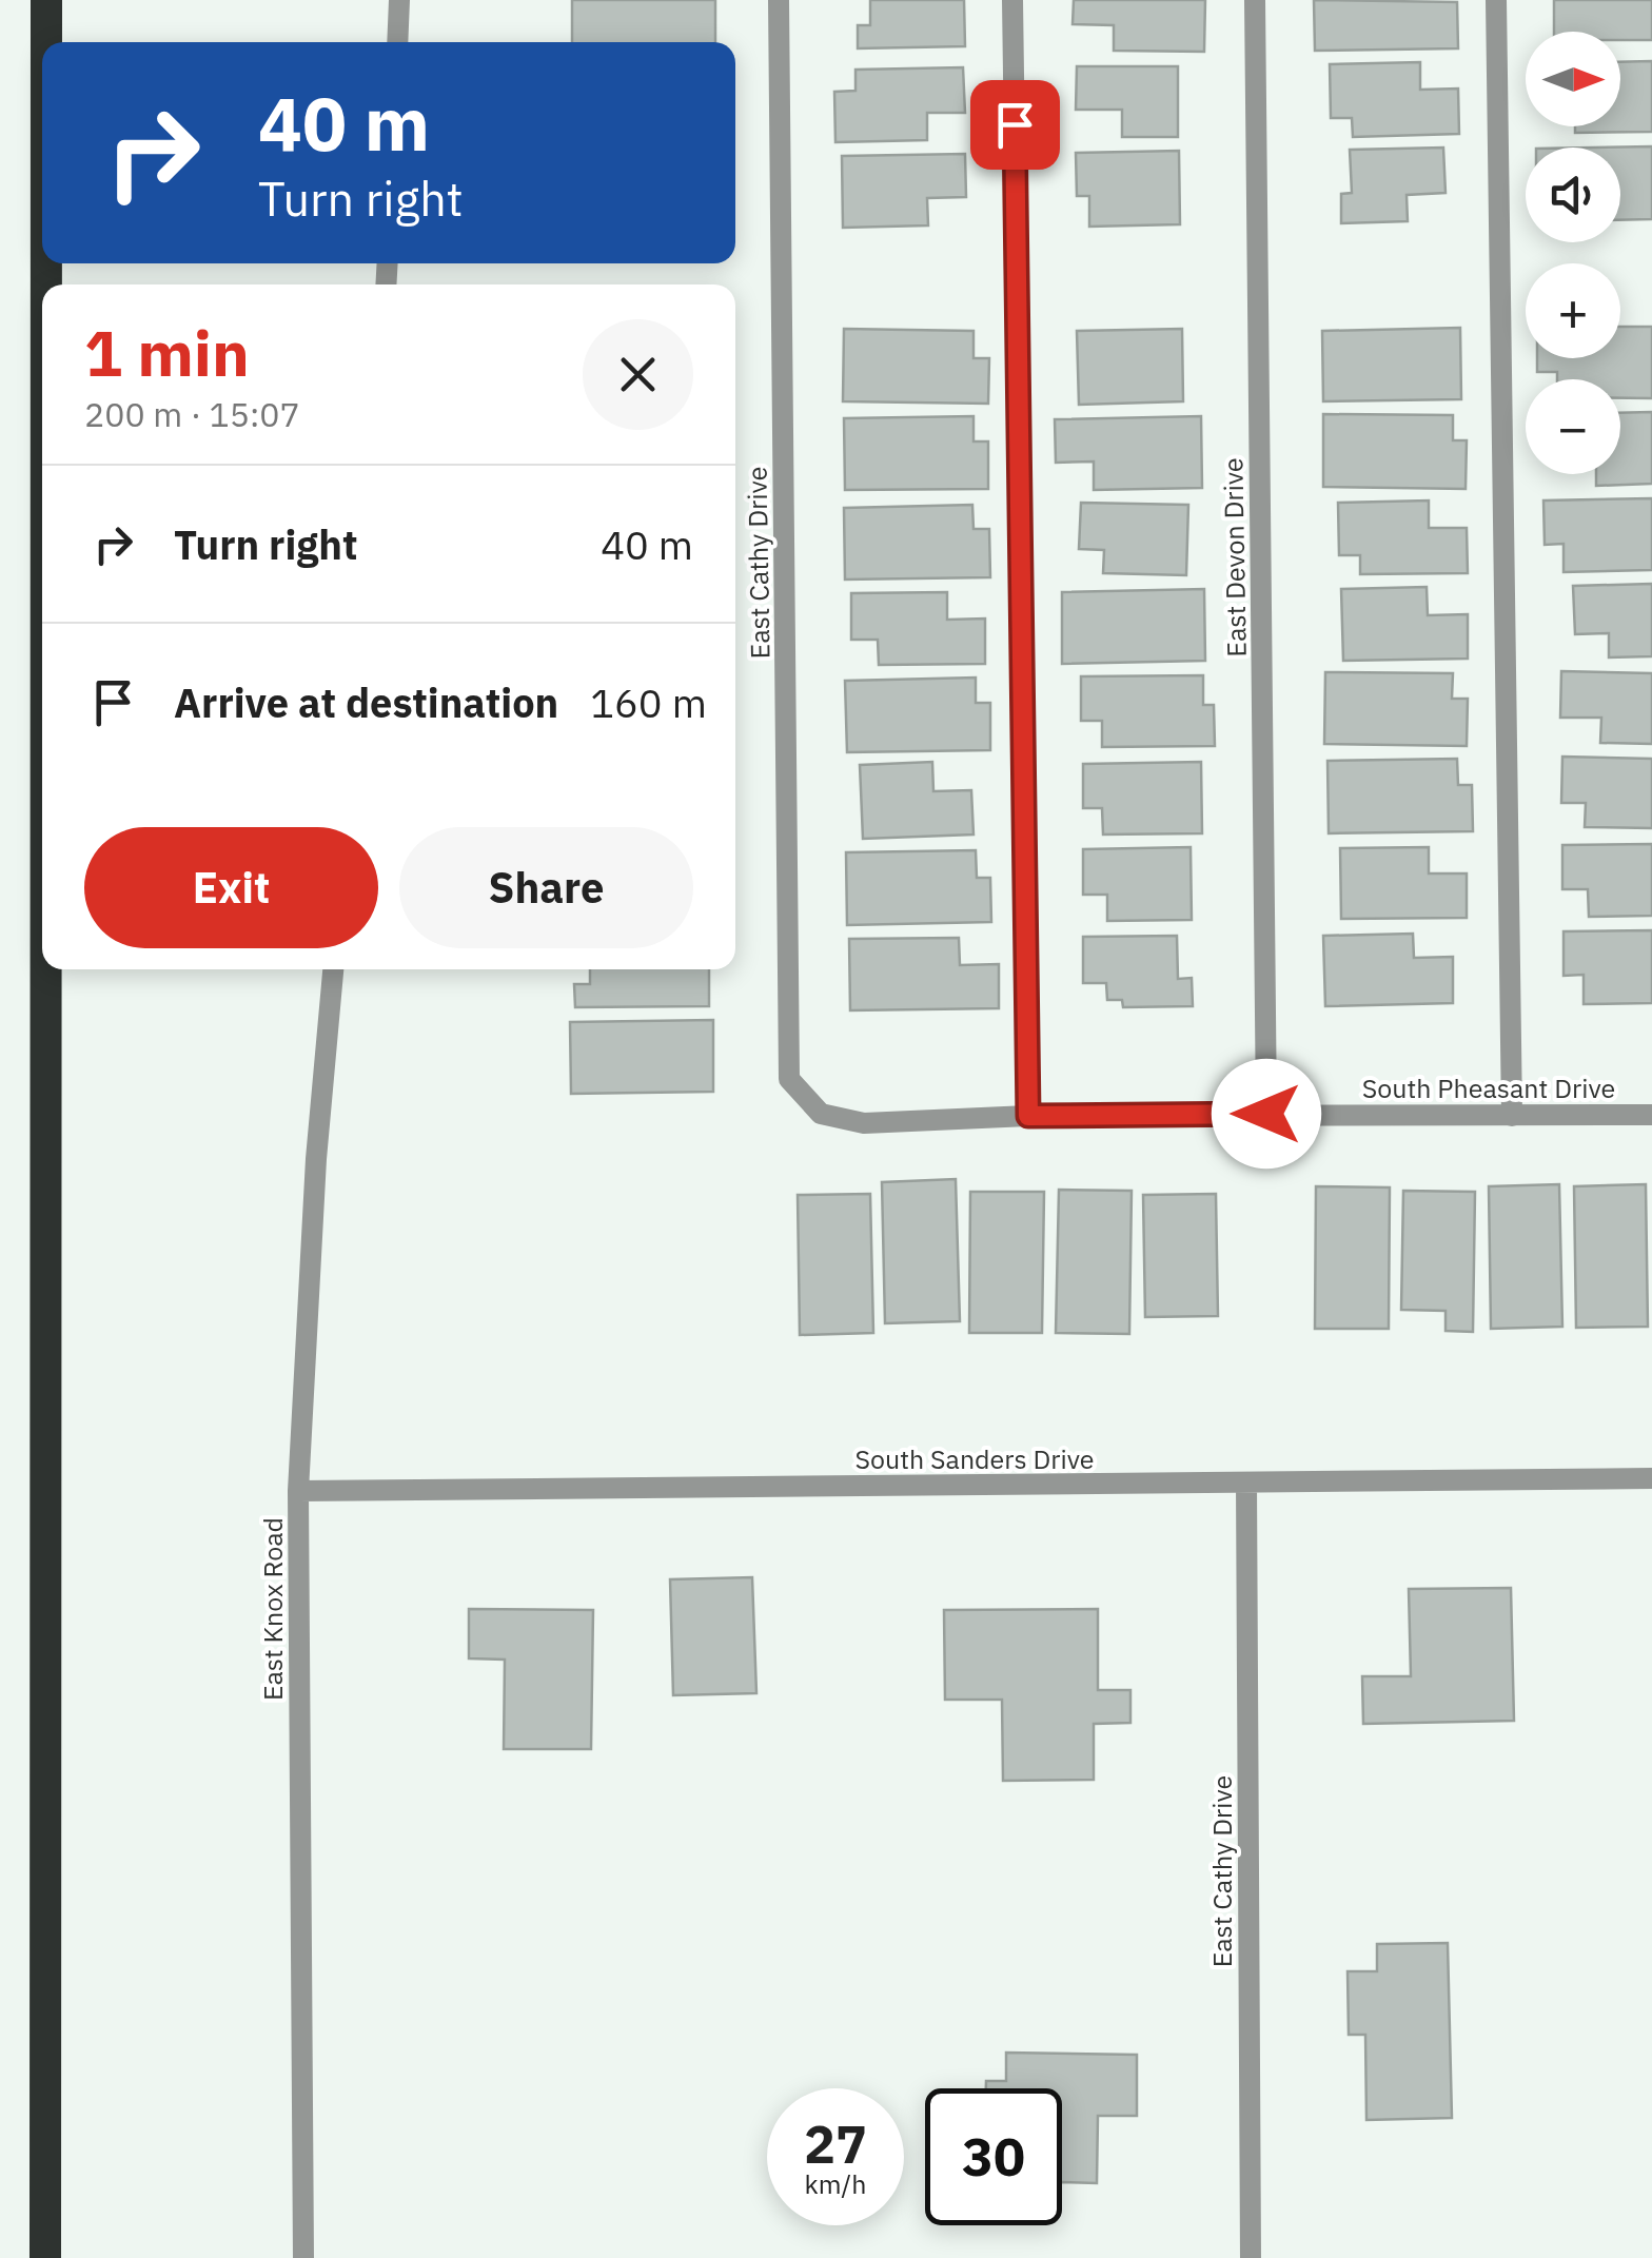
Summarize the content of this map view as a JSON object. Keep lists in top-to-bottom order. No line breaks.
{"streets":{"street":["East Devon Drive","East Cathy Drive","South Pheasant Drive","South Sanders Drive","East Knox Road"]},"crossings":[["East Devon Drive","South Pheasant Drive"],["East Cathy Drive","South Pheasant Drive"],["East Cathy Drive","South Sanders Drive"],["South Sanders Drive","East Knox Road"]],"north":"right","page":{"map_buttons":["+","−"],"turn":["40 m","Turn right"],"heading":["1 min","200 m · 15:07"],"list":[{"name":"Turn right","value":"40 m"},{"name":"Arrive at destination","value":"160 m"}],"buttons":["Exit","Share"],"speed":"27 km/h","limit":"30"}}
